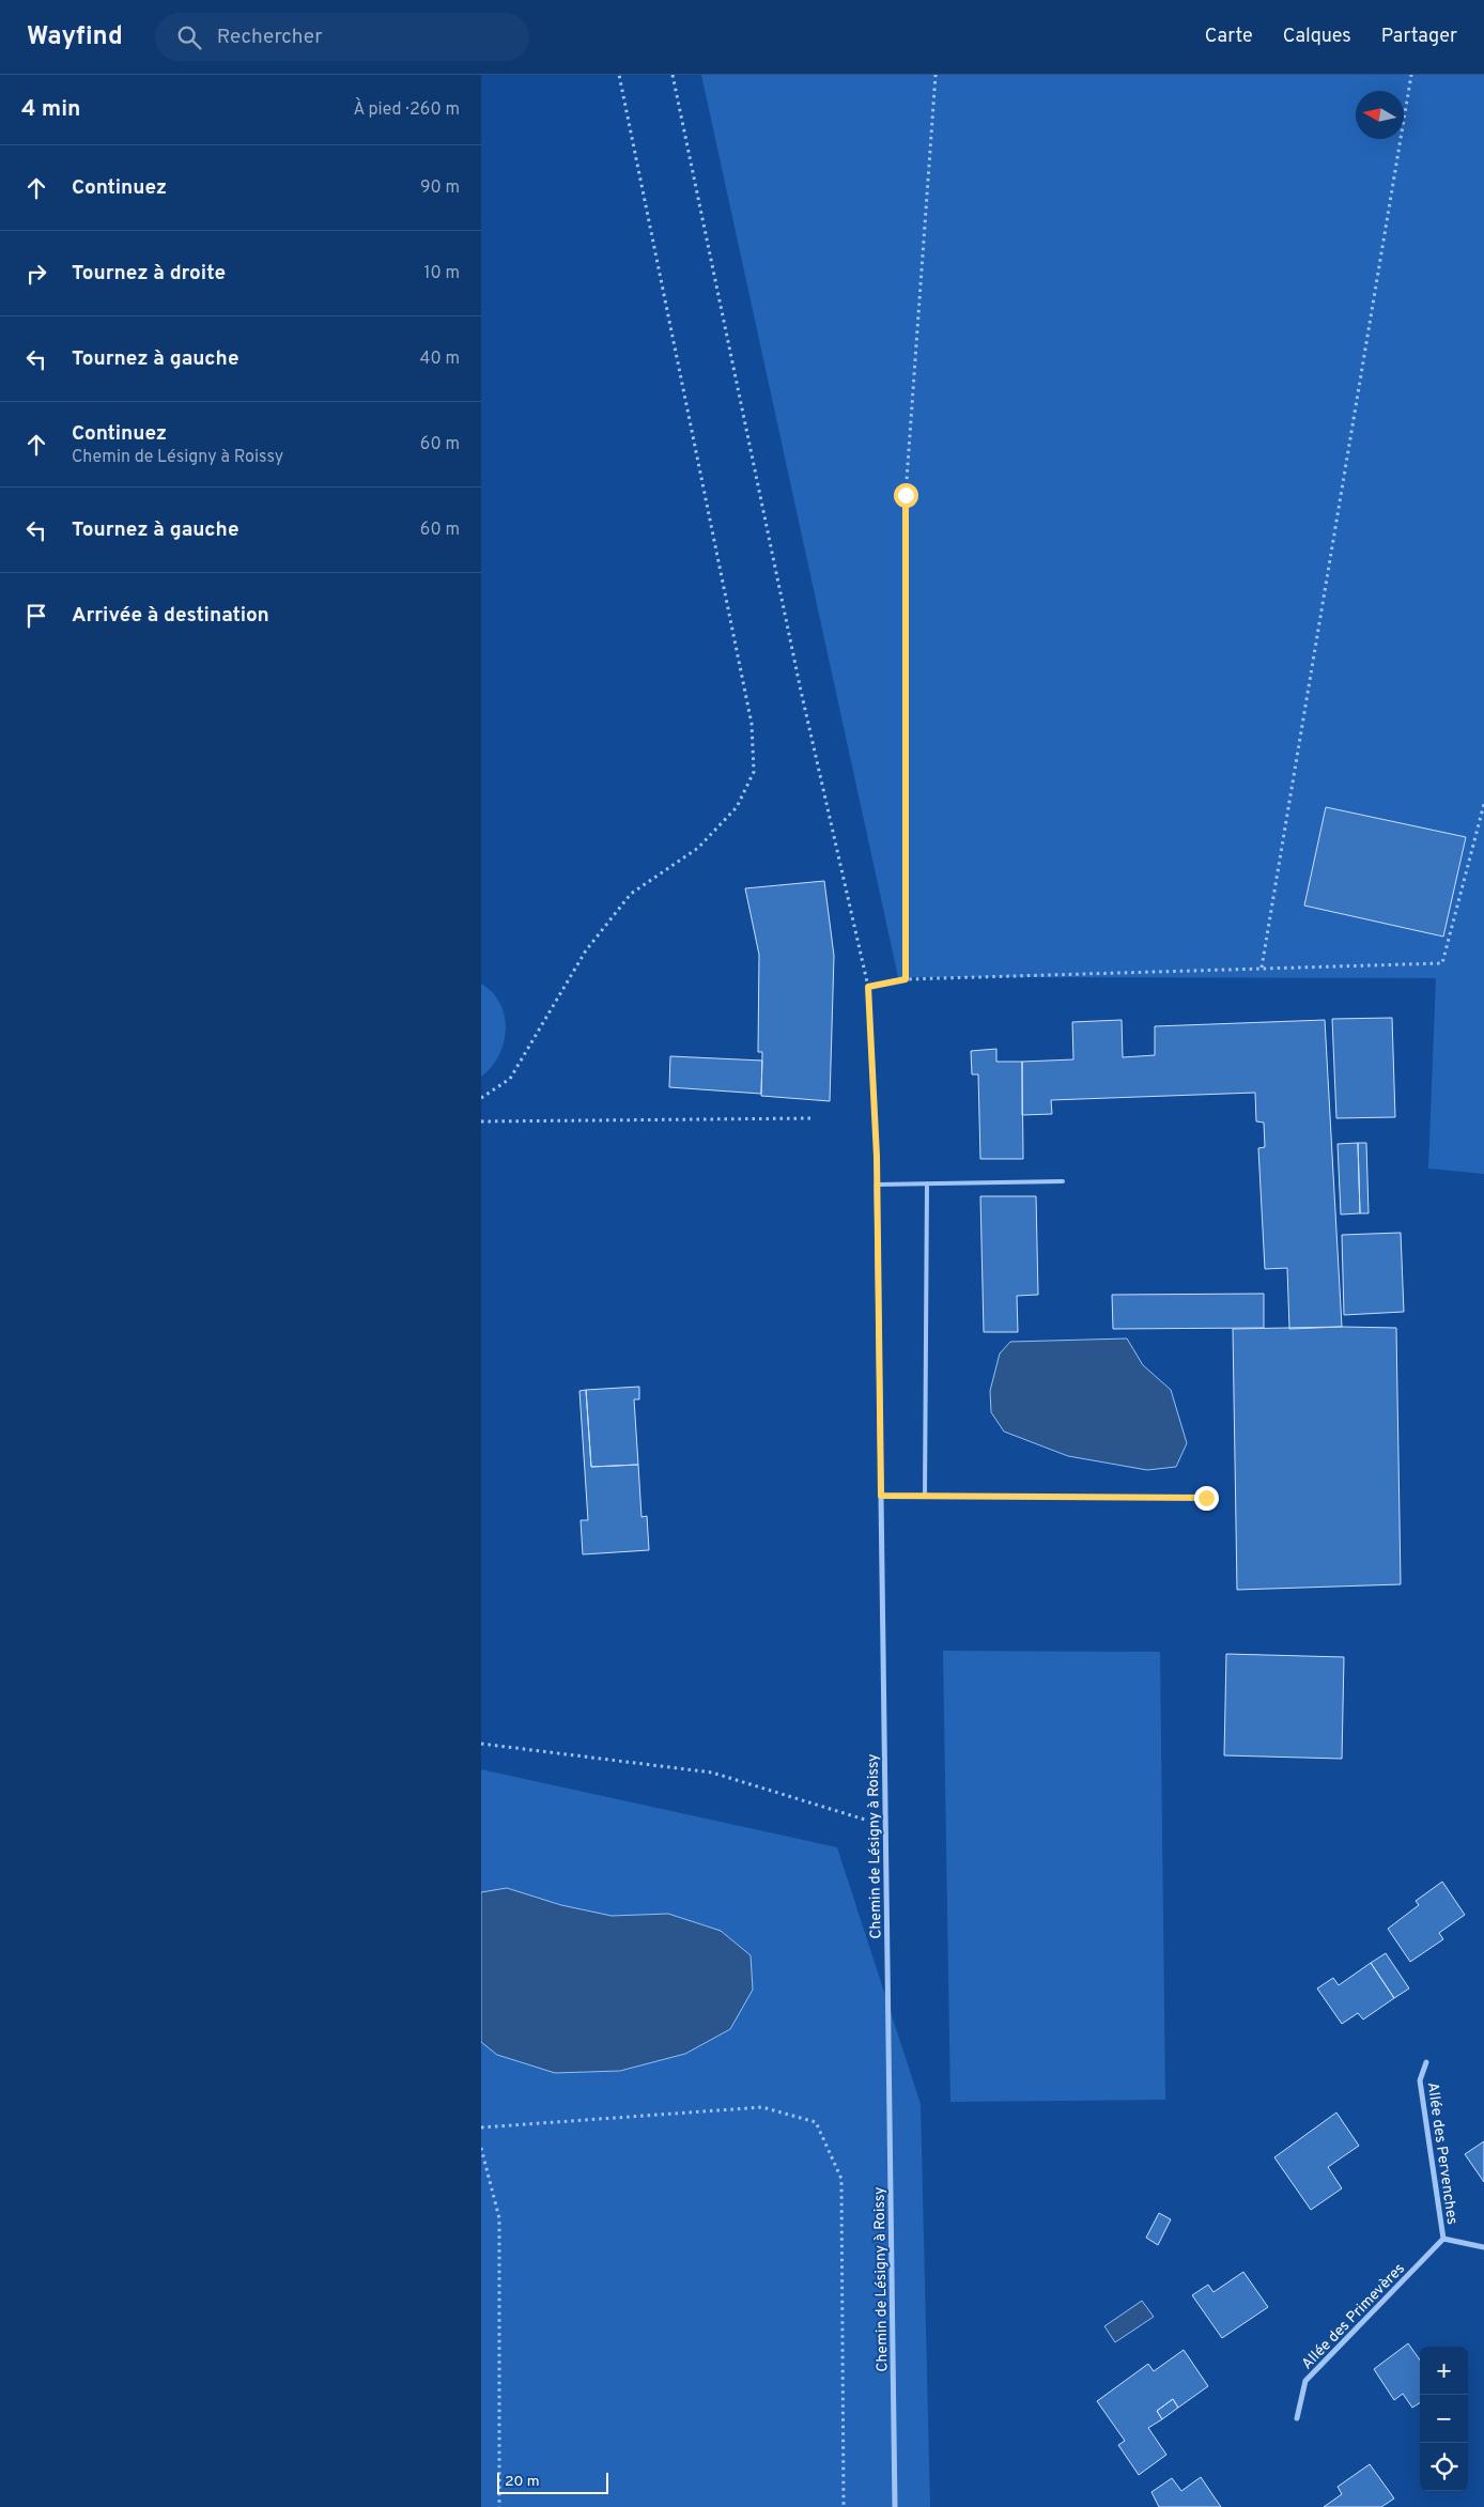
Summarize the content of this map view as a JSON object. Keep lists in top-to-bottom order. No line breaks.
{"streets":{"street":["Chemin de Lésigny à Roissy","Allée des Pervenches","Allée des Primevères"]},"crossings":[["Allée des Pervenches","Allée des Primevères"]],"scale_bar":"20 m","north":"left","page":{"header":"Wayfind","search":"Rechercher","nav":["Carte","Calques","Partager"],"heading":["4 min","À pied · 260 m"],"list":[["Continuez","90 m"],["Tournez à droite","10 m"],["Tournez à gauche","40 m"],["Continuez","Chemin de Lésigny à Roissy","60 m"],["Tournez à gauche","60 m"],"Arrivée à destination"],"map_buttons":["+","−"],"scale":"20 m"}}
